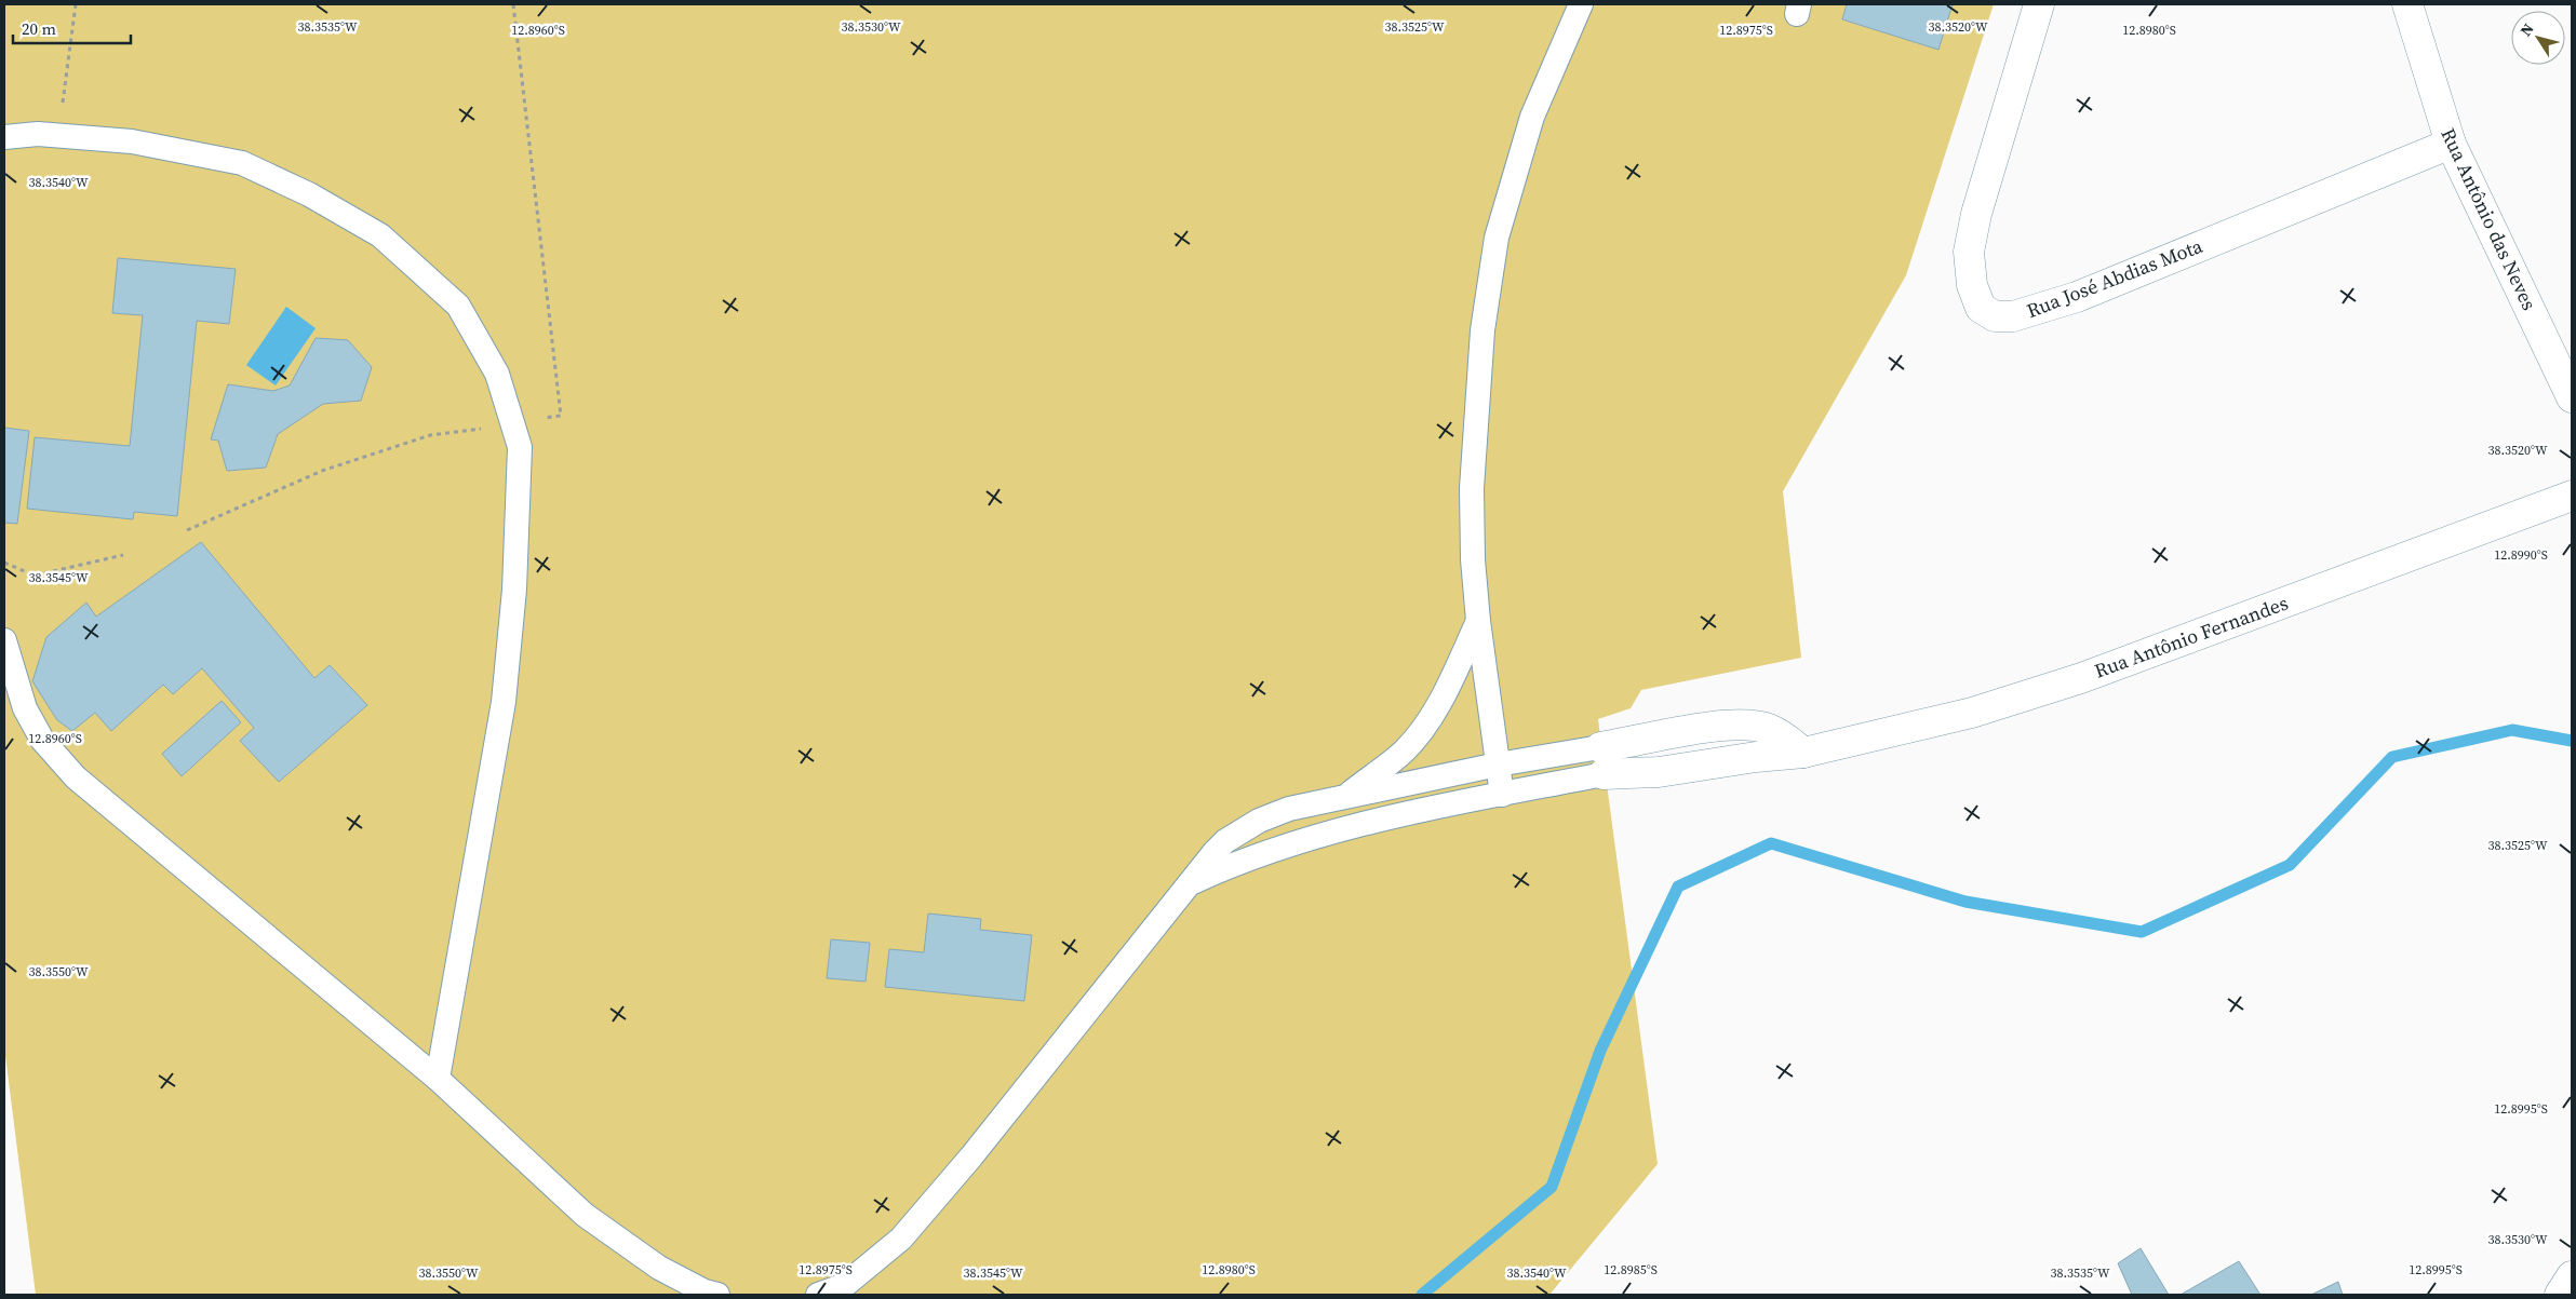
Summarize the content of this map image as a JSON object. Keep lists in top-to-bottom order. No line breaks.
{"streets":{"street":["Rua Antônio das Neves","Rua José Abdias Mota","Rua Antônio Fernandes"]},"crossings":[["Rua Antônio das Neves","Rua José Abdias Mota"]],"scale_bar":"20 m","north":"top left","coordinates":["38.3535°W","38.3530°W","38.3525°W","38.3520°W","12.8960°S","12.8975°S","12.8980°S","38.3540°W","12.8990°S","38.3545°W","38.3550°W","12.8995°S","12.8985°S"]}
